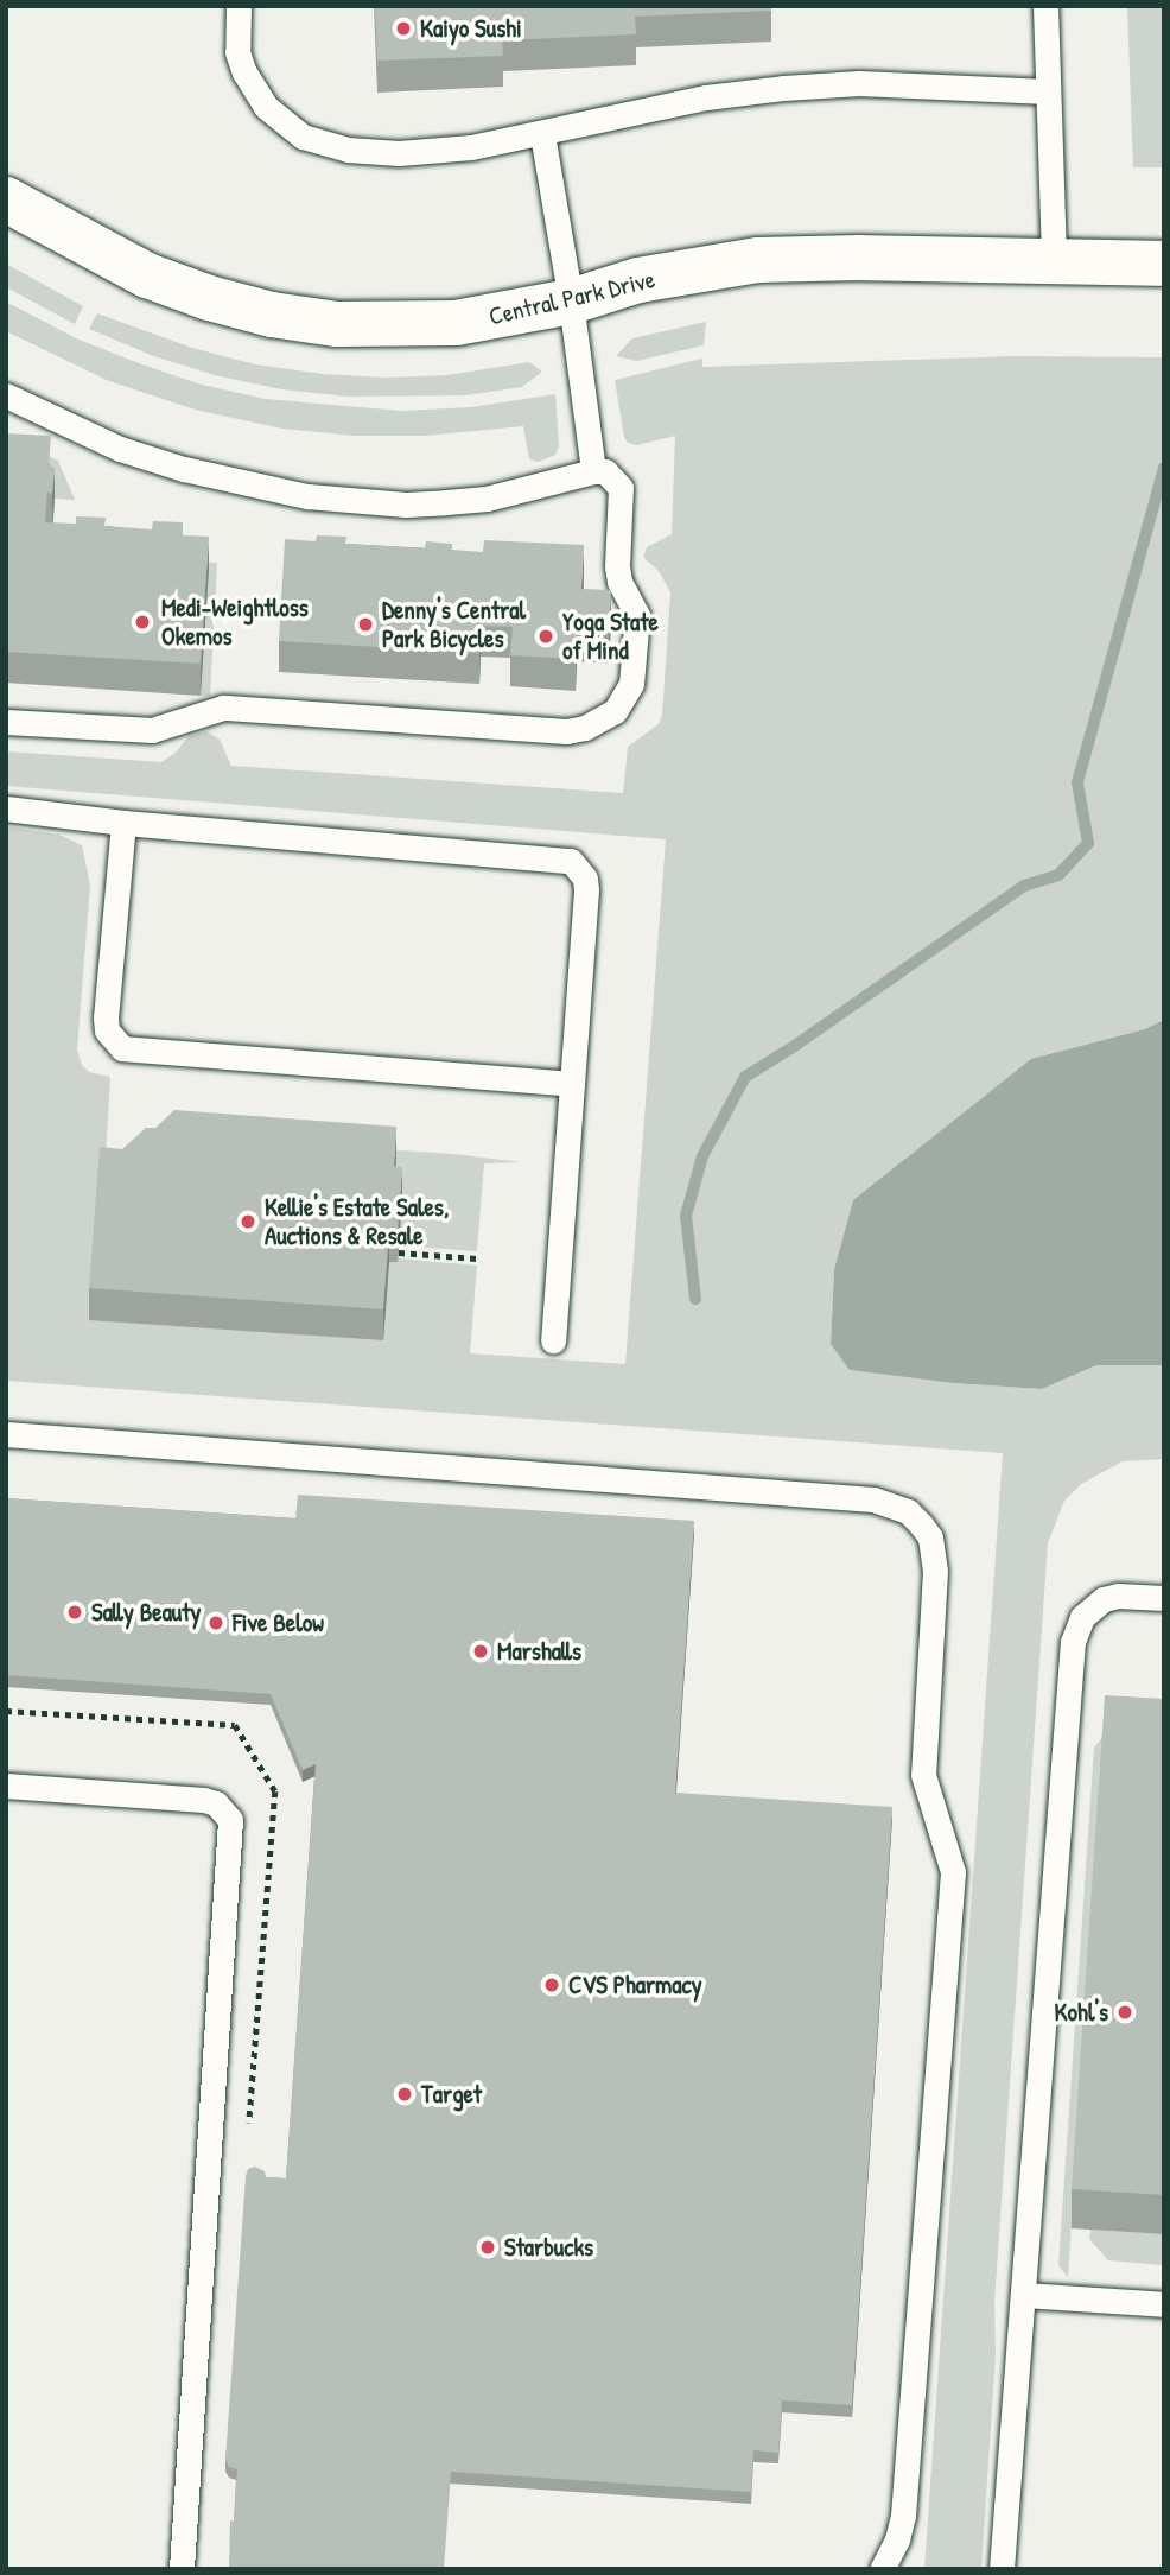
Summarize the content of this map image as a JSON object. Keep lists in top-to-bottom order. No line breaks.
{"streets":{"street":["Central Park Drive"]},"places":["Kaiyo Sushi","Medi-Weightloss Okemos","Denny's Central Park Bicycles","Yoga State of Mind","Kellie's Estate Sales, Auctions & Resale","Sally Beauty","Five Below","Marshalls","CVS Pharmacy","Kohl's","Target","Starbucks"]}
